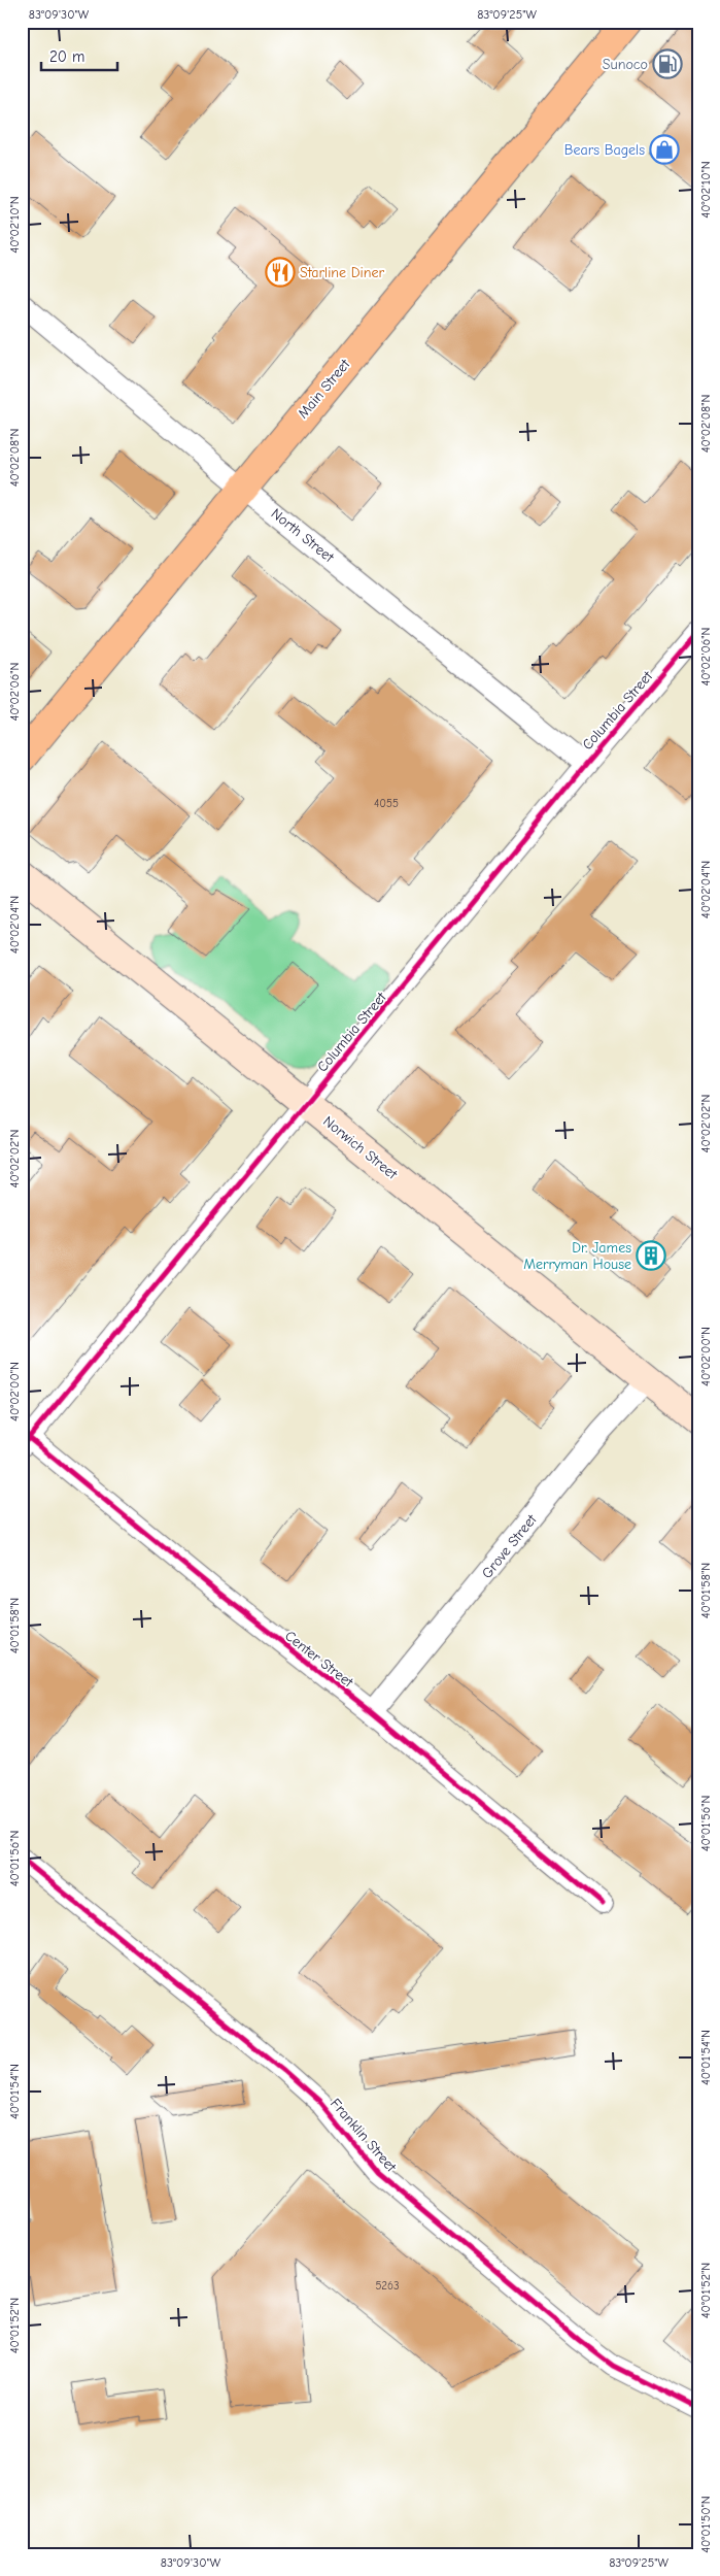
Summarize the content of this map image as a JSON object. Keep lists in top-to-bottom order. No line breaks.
{"streets":{"main road":["Main Street","Norwich Street"],"street":["North Street","Columbia Street","Grove Street","Center Street","Franklin Street"]},"crossings":[["Main Street","North Street"],["North Street","Columbia Street"],["Columbia Street","Norwich Street"],["Columbia Street","Center Street"],["Norwich Street","Grove Street"],["Grove Street","Center Street"]],"places":{"fuel station":["Sunoco"],"shop":["Bears Bagels"],"restaurant":["Starline Diner"],"building":["Dr. James Merryman House"]},"house_numbers":["4055","5263"],"scale_bar":"20 m","coordinates":["83°09'30\"W","83°09'25\"W","40°02'10\"N","40°02'08\"N","40°02'06\"N","40°02'04\"N","40°02'02\"N","40°02'00\"N","40°01'58\"N","40°01'56\"N","40°01'54\"N","40°01'52\"N","40°01'50\"N"]}
